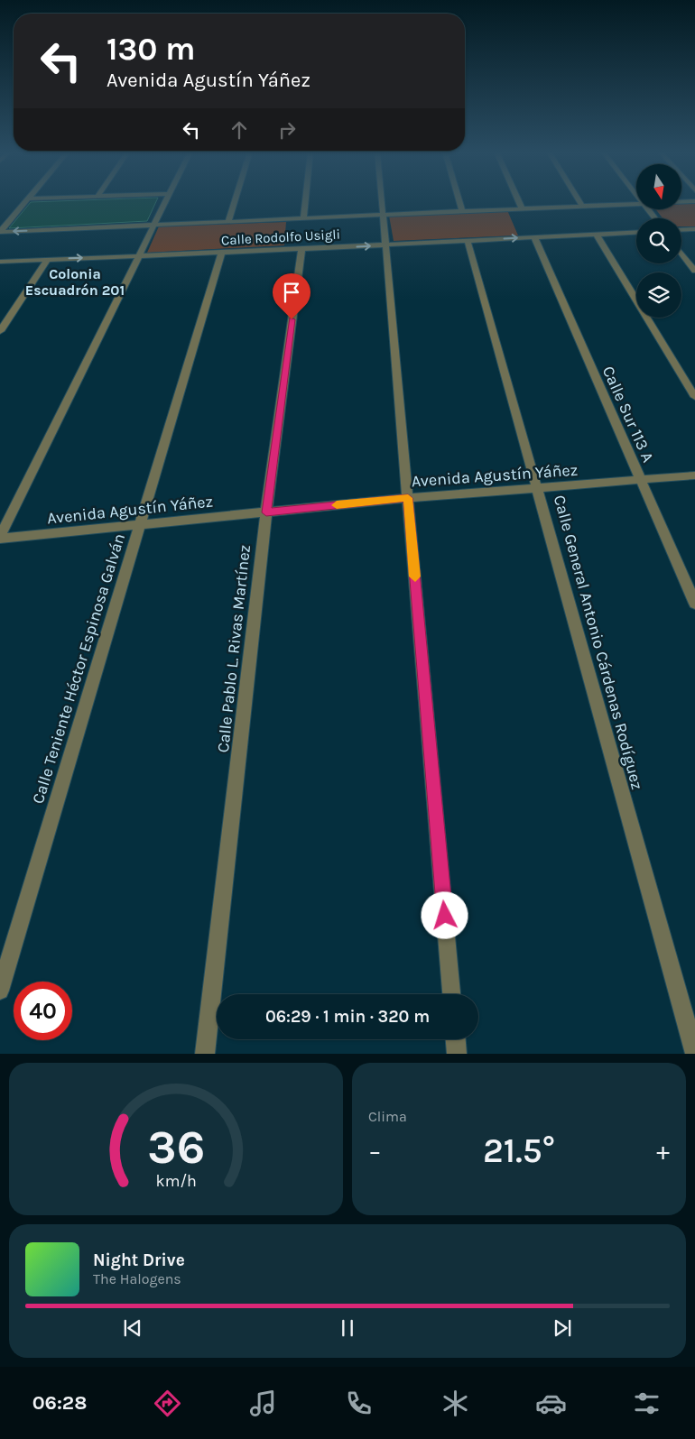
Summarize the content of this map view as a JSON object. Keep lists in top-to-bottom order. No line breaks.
{"streets":{"street":["Calle Rodolfo Usigli","Calle Sur 113 A","Avenida Agustín Yáñez","Calle General Antonio Cárdenas Rodíguez","Calle Pablo L. Rivas Martínez","Calle Teniente Héctor Espinosa Galván"]},"crossings":[["Calle Rodolfo Usigli","Calle Sur 113 A"],["Calle Rodolfo Usigli","Calle General Antonio Cárdenas Rodíguez"],["Calle Rodolfo Usigli","Calle Pablo L. Rivas Martínez"],["Calle Rodolfo Usigli","Calle Teniente Héctor Espinosa Galván"],["Calle Sur 113 A","Avenida Agustín Yáñez"],["Avenida Agustín Yáñez","Calle General Antonio Cárdenas Rodíguez"],["Avenida Agustín Yáñez","Calle Pablo L. Rivas Martínez"],["Avenida Agustín Yáñez","Calle Teniente Héctor Espinosa Galván"]],"districts":["Colonia Escuadrón 201"],"north":"bottom","page":{"turn":["130 m","Avenida Agustín Yáñez"],"limit":"40","trip":"06:29 · 1 min · 320 m","tile":"Clima","heat":["−","21.5°","+"],"song":["Night Drive","The Halogens"],"tabs":"06:28","gauge":["36","km/h"]}}
